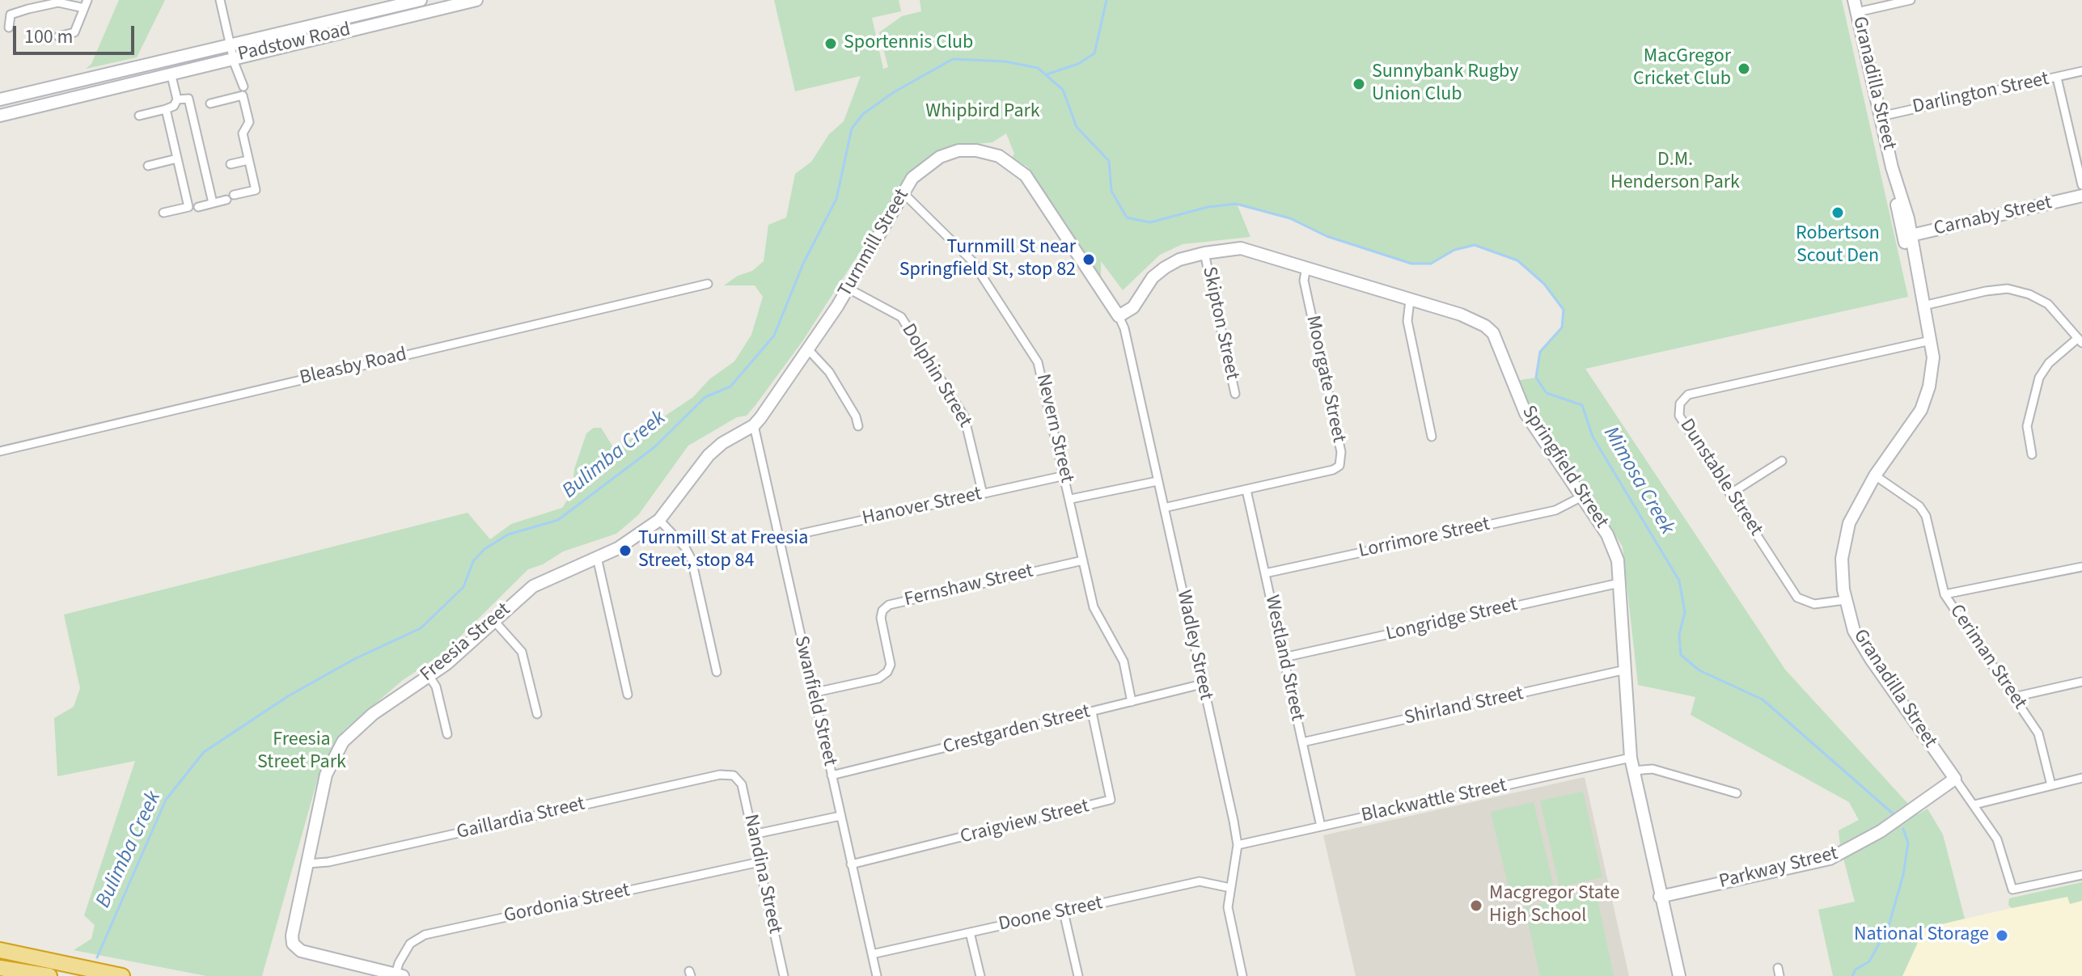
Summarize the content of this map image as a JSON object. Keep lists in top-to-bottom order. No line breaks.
{"streets":{"street":["Padstow Road","Granadilla Street","Darlington Street","Carnaby Street","Turnmill Street","Skipton Street","Bleasby Road","Dolphin Street","Moorgate Street","Nevern Street","Springfield Street","Dunstable Street","Hanover Street","Lorrimore Street","Fernshaw Street","Longridge Street","Freesia Street","Wadley Street","Ceriman Street","Westland Street","Swanfield Street","Shirland Street","Crestgarden Street","Blackwattle Street","Gaillardia Street","Craigview Street","Parkway Street","Nandina Street","Gordonia Street","Doone Street"]},"crossings":[["Granadilla Street","Darlington Street"],["Granadilla Street","Carnaby Street"],["Granadilla Street","Dunstable Street"],["Granadilla Street","Ceriman Street"],["Granadilla Street","Parkway Street"],["Turnmill Street","Dolphin Street"],["Turnmill Street","Nevern Street"],["Turnmill Street","Springfield Street"],["Turnmill Street","Freesia Street"],["Turnmill Street","Wadley Street"],["Turnmill Street","Swanfield Street"],["Skipton Street","Springfield Street"],["Dolphin Street","Hanover Street"],["Moorgate Street","Springfield Street"],["Moorgate Street","Wadley Street"],["Moorgate Street","Westland Street"],["Nevern Street","Hanover Street"],["Nevern Street","Fernshaw Street"],["Nevern Street","Crestgarden Street"],["Springfield Street","Lorrimore Street"],["Springfield Street","Longridge Street"],["Springfield Street","Wadley Street"],["Springfield Street","Shirland Street"],["Springfield Street","Blackwattle Street"],["Springfield Street","Parkway Street"],["Hanover Street","Swanfield Street"],["Lorrimore Street","Westland Street"],["Fernshaw Street","Swanfield Street"],["Longridge Street","Westland Street"],["Freesia Street","Swanfield Street"],["Freesia Street","Gaillardia Street"],["Freesia Street","Gordonia Street"],["Wadley Street","Crestgarden Street"],["Wadley Street","Blackwattle Street"],["Wadley Street","Doone Street"],["Westland Street","Shirland Street"],["Westland Street","Blackwattle Street"],["Swanfield Street","Crestgarden Street"],["Swanfield Street","Craigview Street"],["Swanfield Street","Doone Street"],["Crestgarden Street","Craigview Street"],["Gaillardia Street","Nandina Street"],["Nandina Street","Gordonia Street"]],"water":["Bulimba Creek","Mimosa Creek"],"parks":["Whipbird Park","D.M. Henderson Park","Freesia Street Park"],"places":["Sportennis Club","MacGregor Cricket Club","Sunnybank Rugby Union Club","Robertson Scout Den","Turnmill St near Springfield St, stop 82","Turnmill St at Freesia Street, stop 84","Macgregor State High School","National Storage"],"scale_bar":"100 m"}
